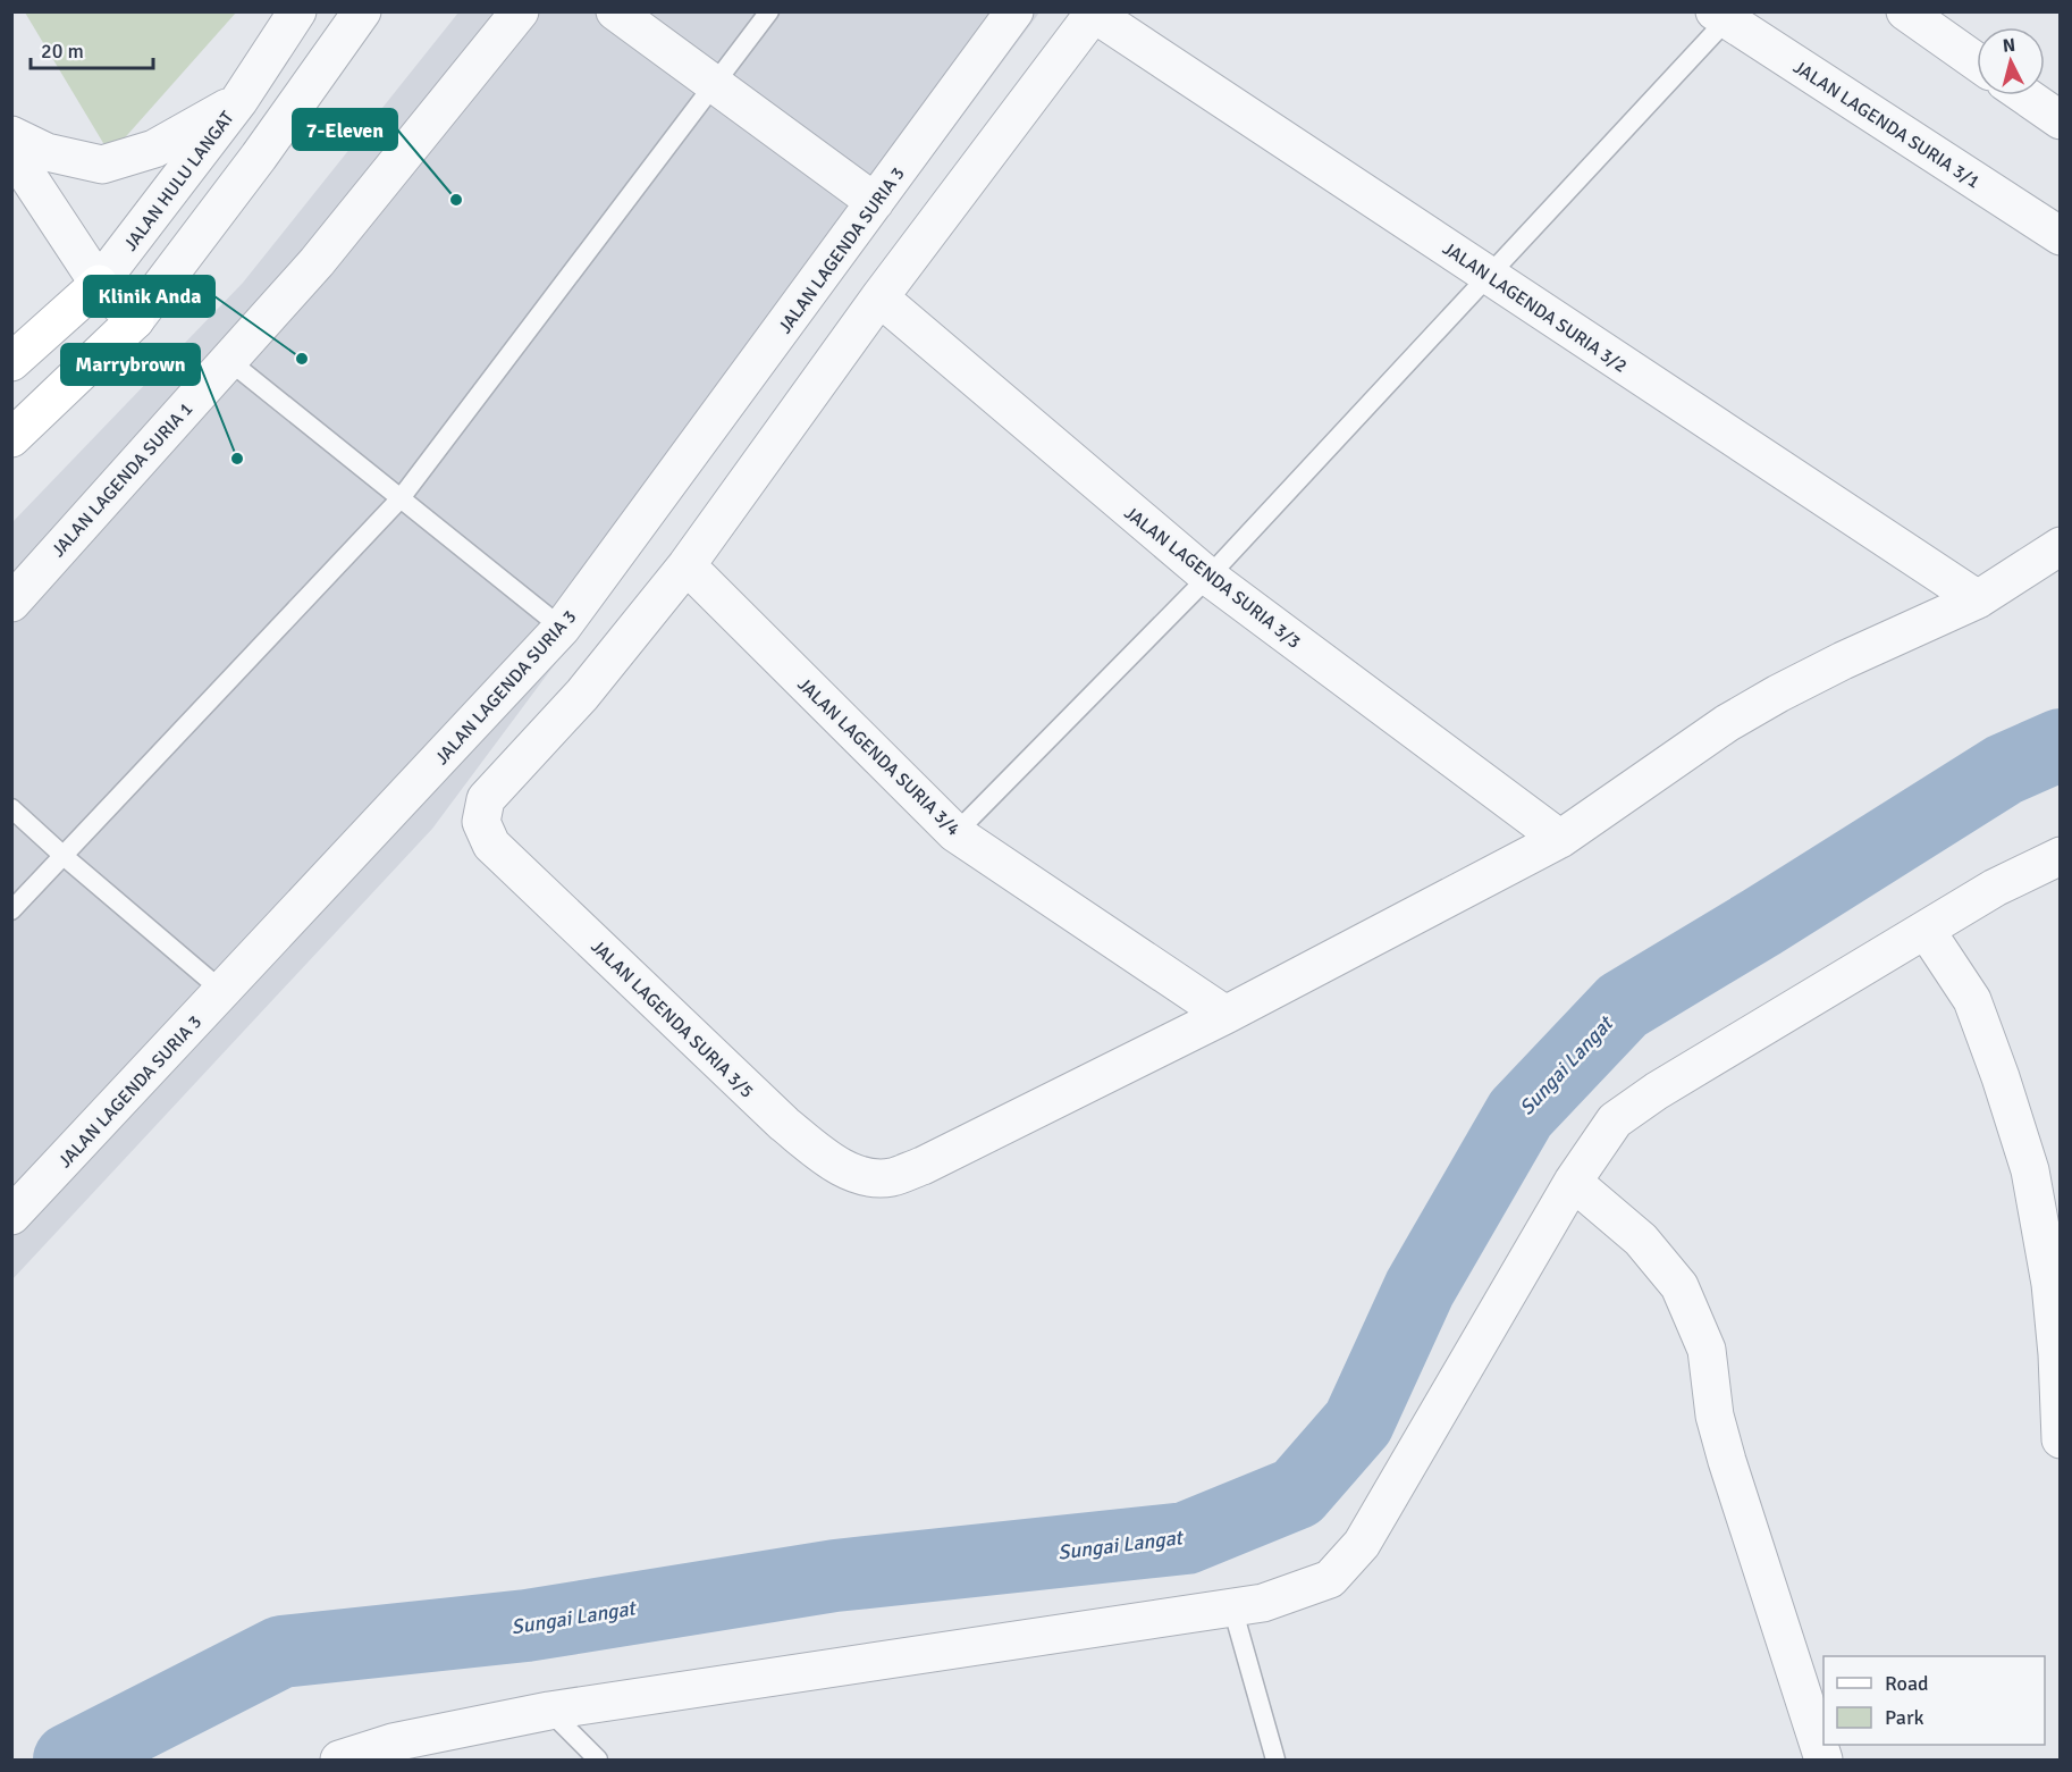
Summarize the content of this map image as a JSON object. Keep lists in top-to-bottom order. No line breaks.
{"streets":{"main road":["JALAN HULU LANGAT"],"street":["JALAN LAGENDA SURIA 3/1","JALAN LAGENDA SURIA 3","JALAN LAGENDA SURIA 3/2","JALAN LAGENDA SURIA 1","JALAN LAGENDA SURIA 3/3","JALAN LAGENDA SURIA 3/4","JALAN LAGENDA SURIA 3/5"]},"crossings":[["JALAN LAGENDA SURIA 3/4","JALAN LAGENDA SURIA 3/5"]],"water":["Sungai Langat"],"places":["7-Eleven","Klinik Anda","Marrybrown"],"legend":["Road","Park"],"scale_bar":"20 m","north":"top"}
